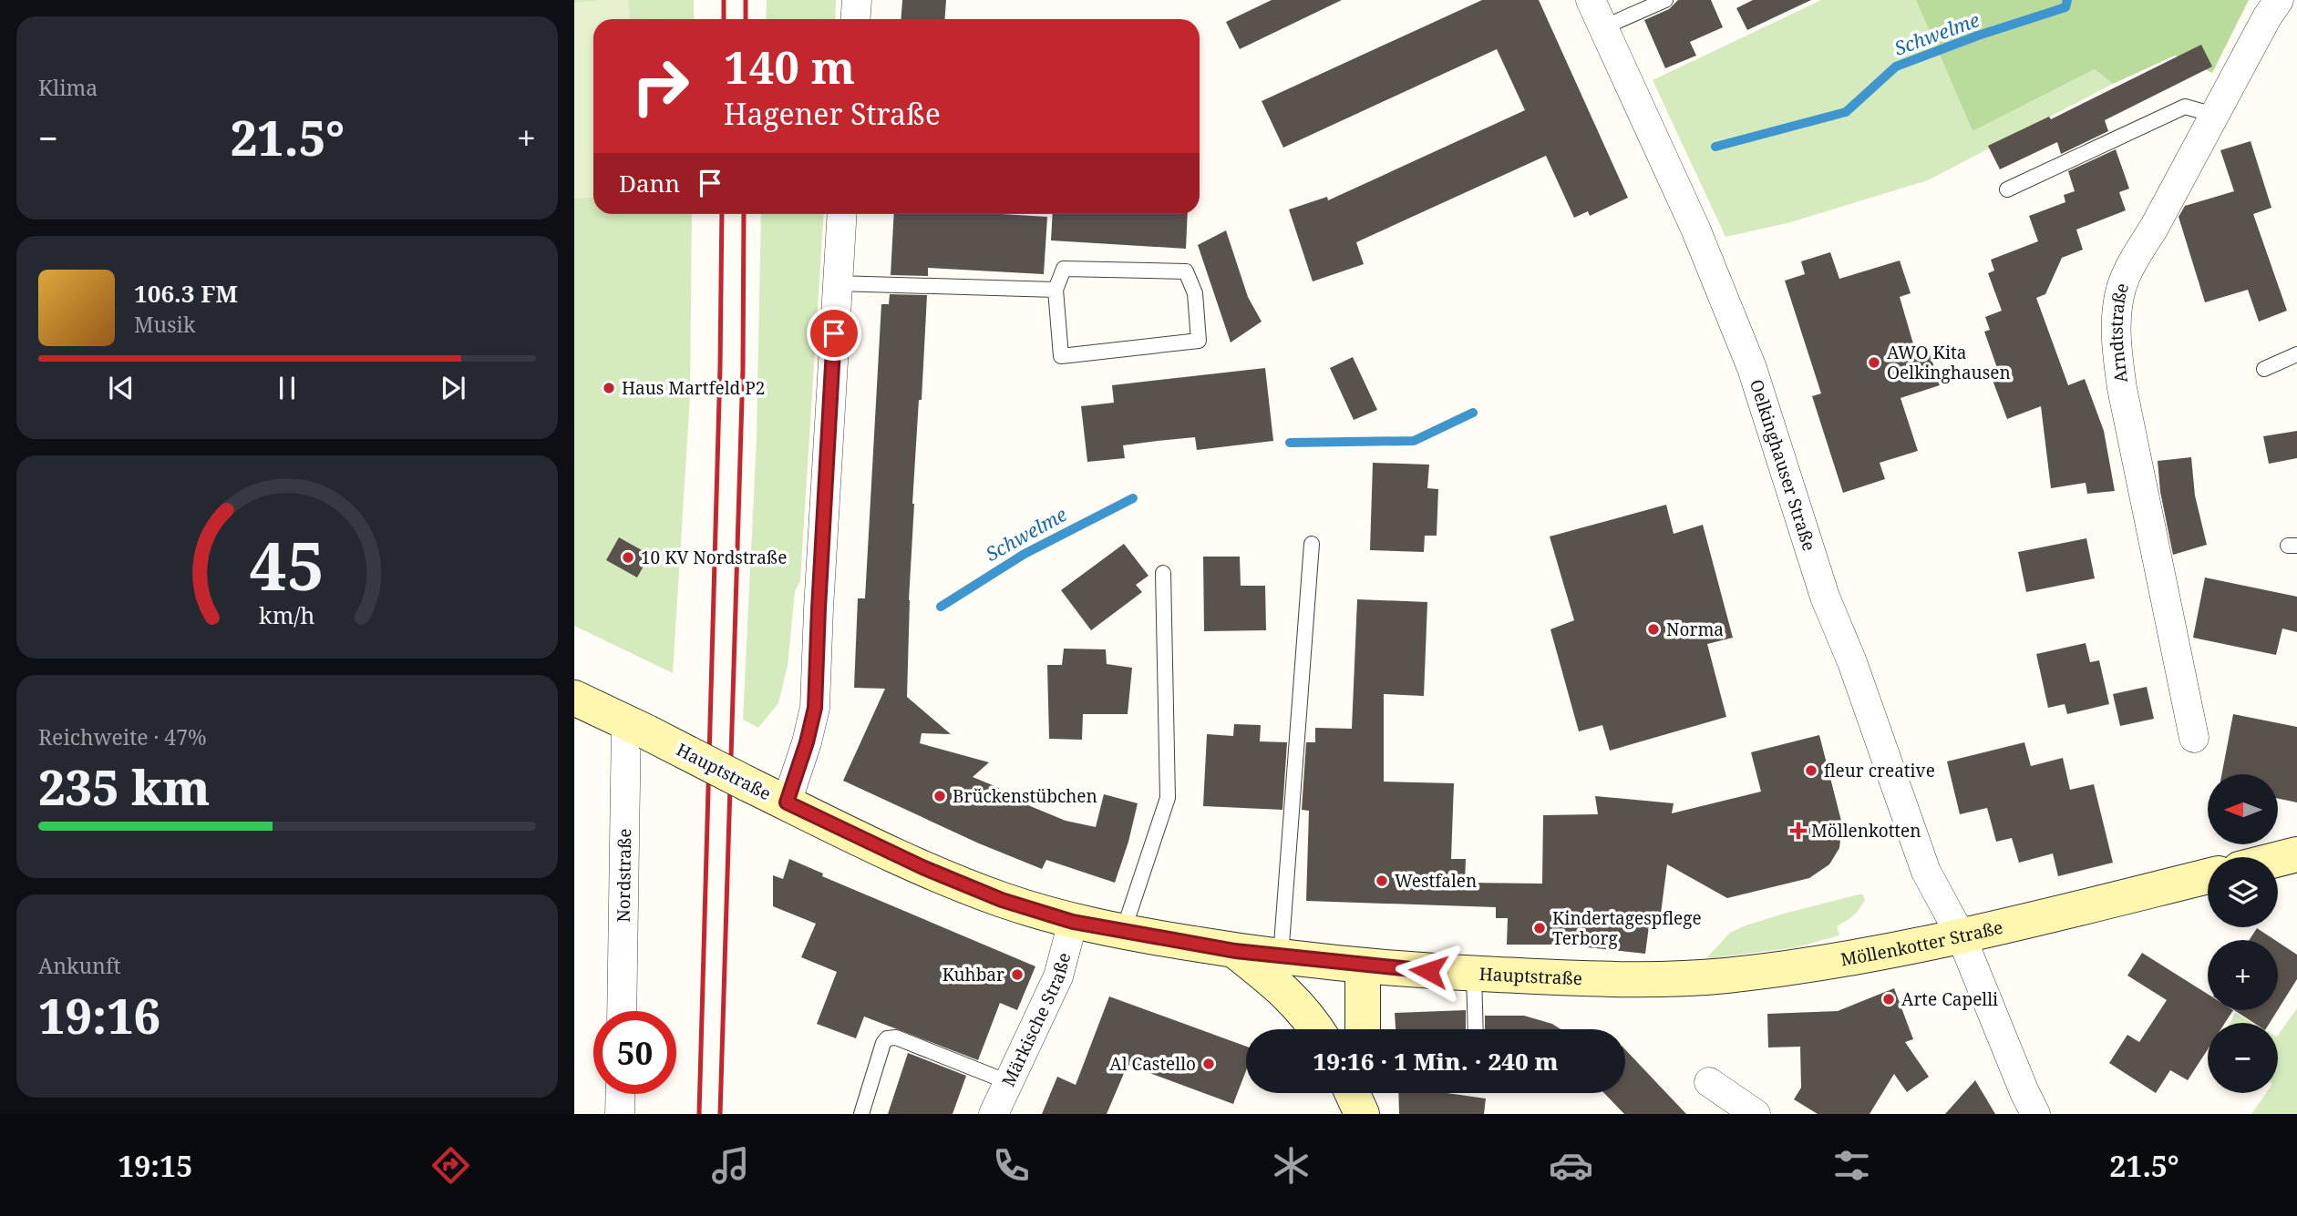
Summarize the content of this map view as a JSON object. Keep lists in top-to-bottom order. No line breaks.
{"streets":{"main road":["Hauptstraße","Möllenkotter Straße"],"street":["Arndtstraße","Oelkinghauser Straße","Nordstraße","Märkische Straße"]},"crossings":[["Oelkinghauser Straße","Möllenkotter Straße"],["Hauptstraße","Nordstraße"],["Hauptstraße","Möllenkotter Straße"],["Hauptstraße","Märkische Straße"]],"water":["Schwelme"],"places":{"other":["AWO Kita Oelkinghausen","Haus Martfeld P2","10 KV Nordstraße","Norma","fleur creative","Brückenstübchen","Westfalen","Kindertagespflege Terborg","Kuhbar","Arte Capelli","Al Castello"],"health":["Möllenkotten"]},"north":"left","page":{"tile":["Klima",["Reichweite · 47%","235 km"],["Ankunft","19:16"]],"turn":["140 m","Hagener Straße"],"heat":["−","21.5°","+"],"then":"Dann","song":["106.3 FM","Musik"],"map_buttons":["+","−"],"limit":"50","trip":"19:16 · 1 Min. · 240 m","tabs":["19:15","21.5°"],"gauge":["45","km/h"]}}
